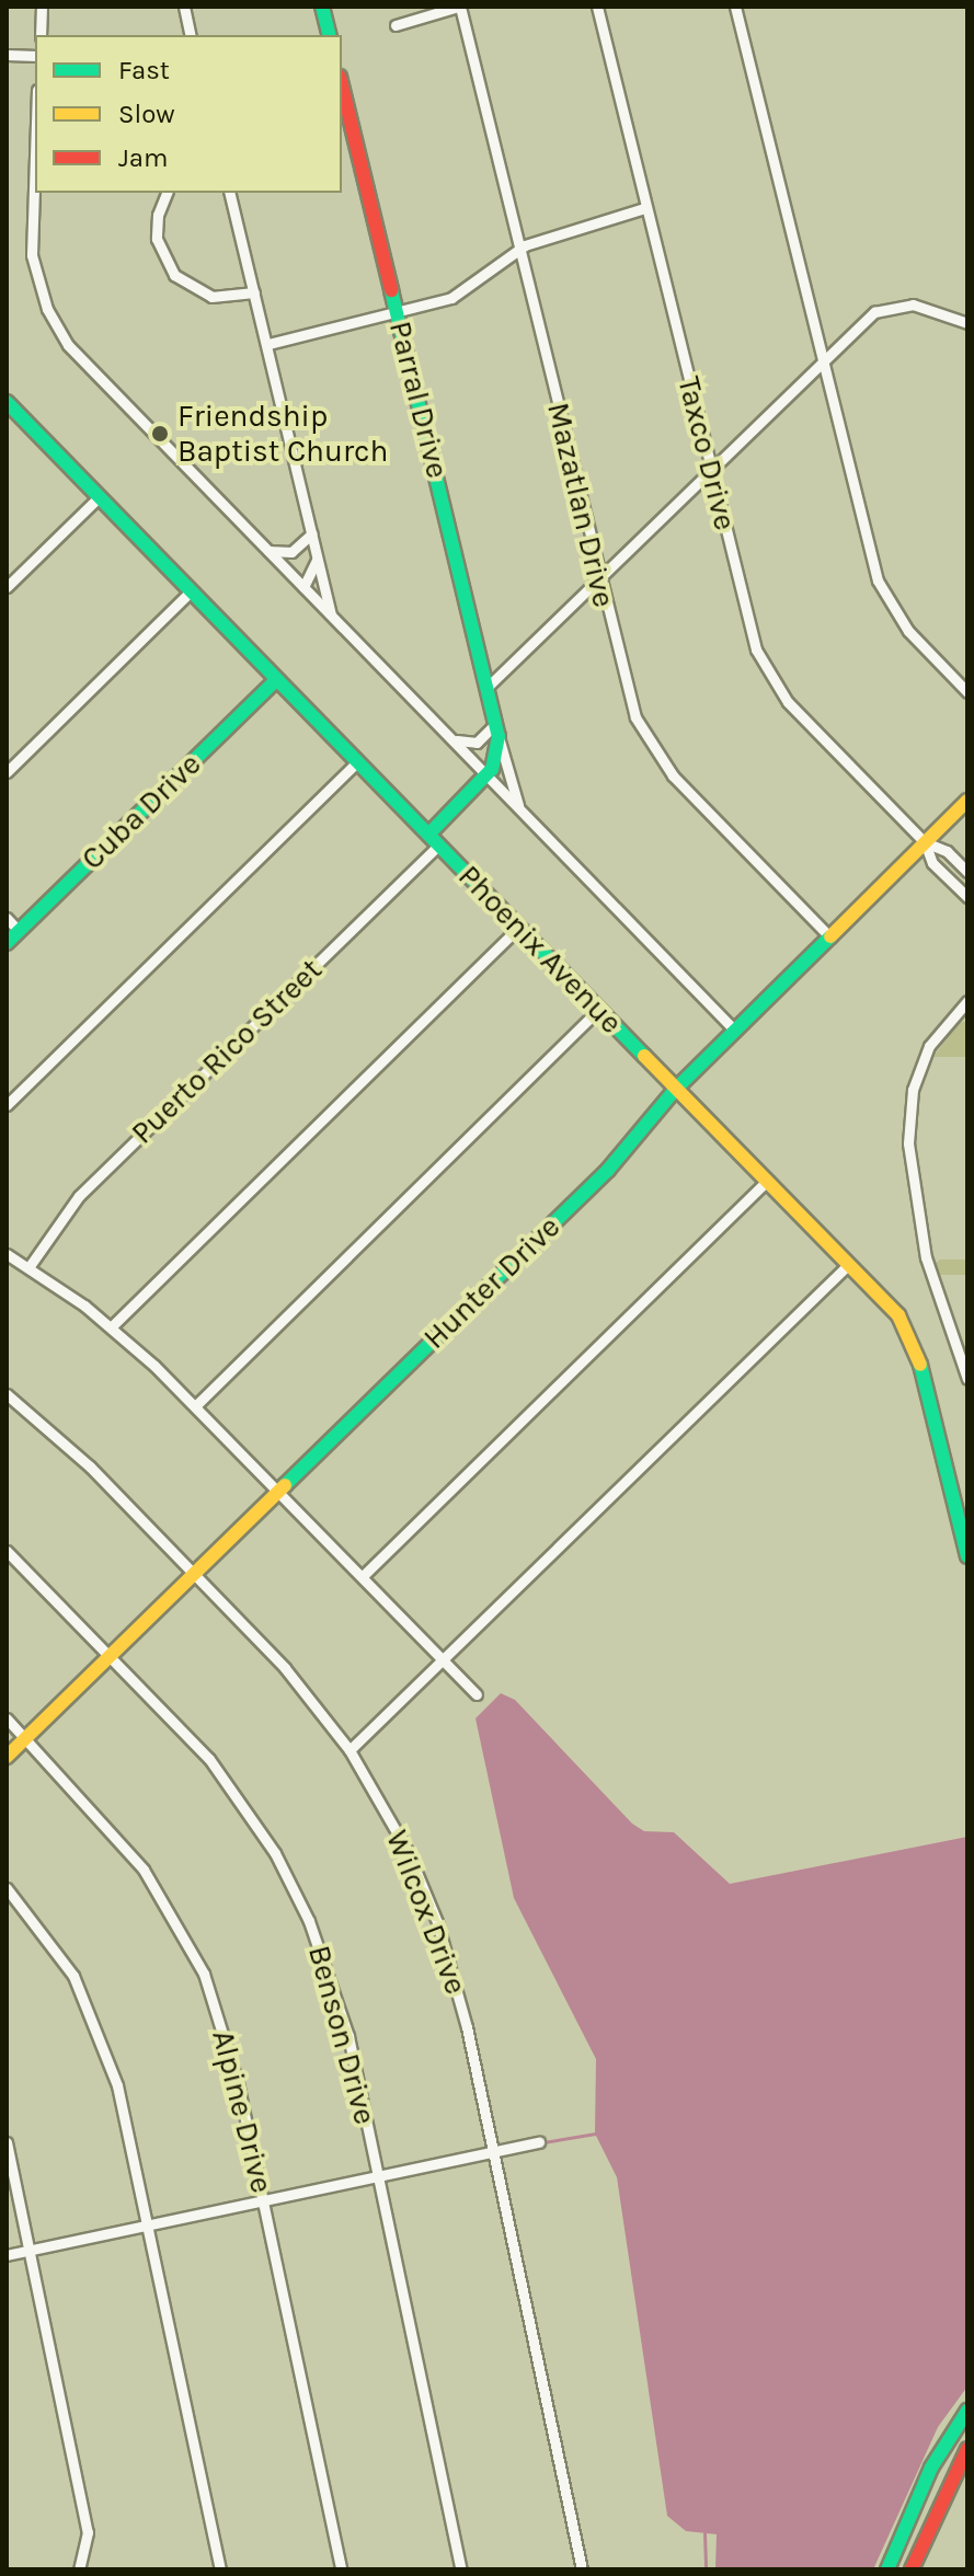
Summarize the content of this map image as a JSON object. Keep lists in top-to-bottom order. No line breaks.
{"streets":{"street":["Parral Drive","Taxco Drive","Mazatlan Drive","Cuba Drive","Phoenix Avenue","Puerto Rico Street","Hunter Drive","Wilcox Drive","Benson Drive","Alpine Drive"]},"crossings":[["Parral Drive","Puerto Rico Street"],["Taxco Drive","Hunter Drive"],["Mazatlan Drive","Hunter Drive"],["Cuba Drive","Phoenix Avenue"],["Phoenix Avenue","Puerto Rico Street"],["Phoenix Avenue","Hunter Drive"],["Hunter Drive","Wilcox Drive"],["Hunter Drive","Benson Drive"],["Hunter Drive","Alpine Drive"]],"places":["Friendship Baptist Church"],"legend":["Fast","Slow","Jam"]}
